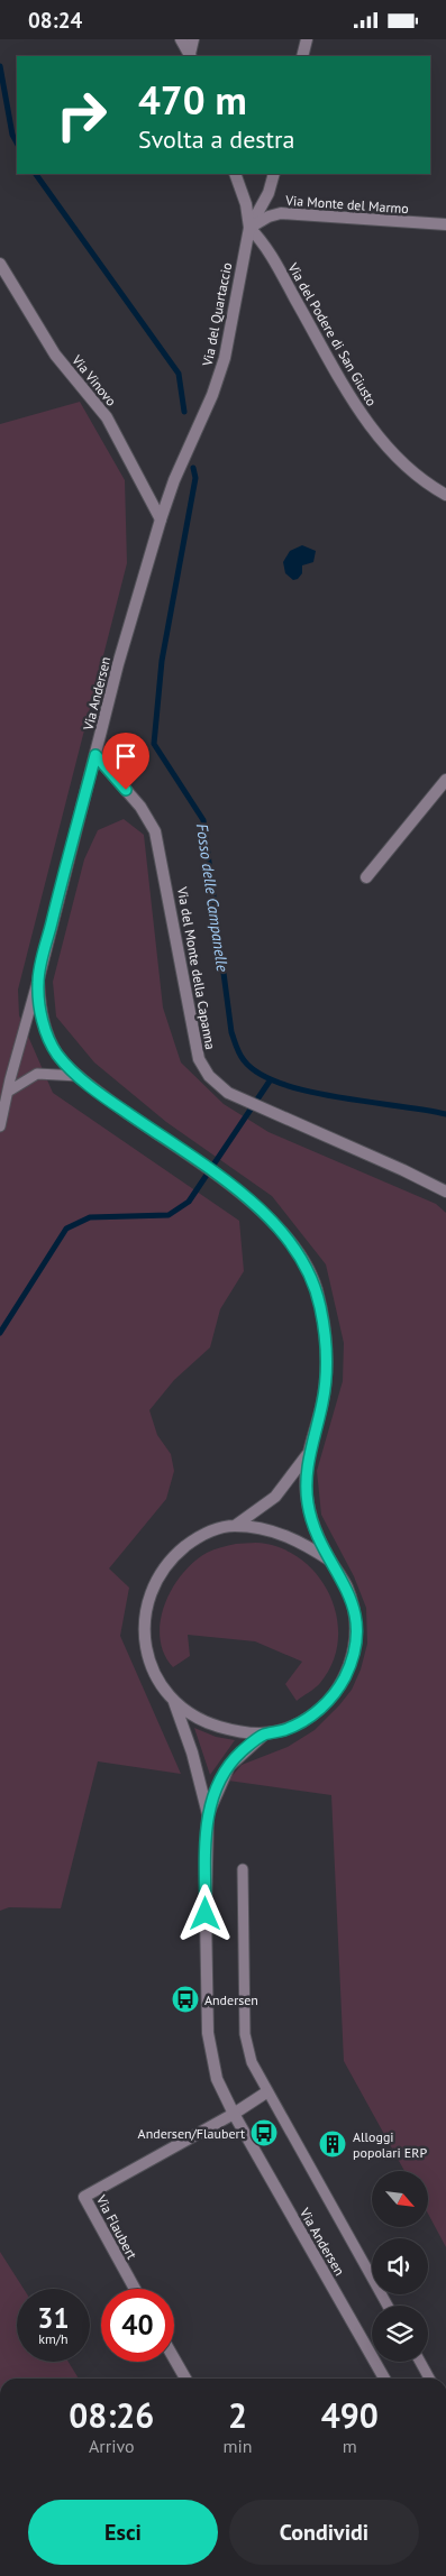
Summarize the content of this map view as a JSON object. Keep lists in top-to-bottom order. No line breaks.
{"streets":{"street":["Via Monte del Marmo","Via del Quartaccio","Via del Podere di San Giusto","Via Vinovo","Via Andersen","Via del Monte della Capanna","Via Flaubert"]},"crossings":[["Via Monte del Marmo","Via del Quartaccio"],["Via Monte del Marmo","Via del Podere di San Giusto"],["Via del Quartaccio","Via del Podere di San Giusto"],["Via del Quartaccio","Via Vinovo"],["Via del Quartaccio","Via Andersen"],["Via Vinovo","Via Andersen"],["Via Andersen","Via del Monte della Capanna"],["Via Andersen","Via Flaubert"]],"water":["Fosso delle Campanelle"],"places":{"bus stop":["Andersen","Andersen/Flaubert"],"building":["Alloggi popolari ERP"]},"north":"bottom right","page":{"status":"08:24","turn":["470 m","Svolta a destra"],"speed":"31 km/h","limit":"40","eta":["08:26","Arrivo","2","min","490","m"],"buttons":["Esci","Condividi"]}}
